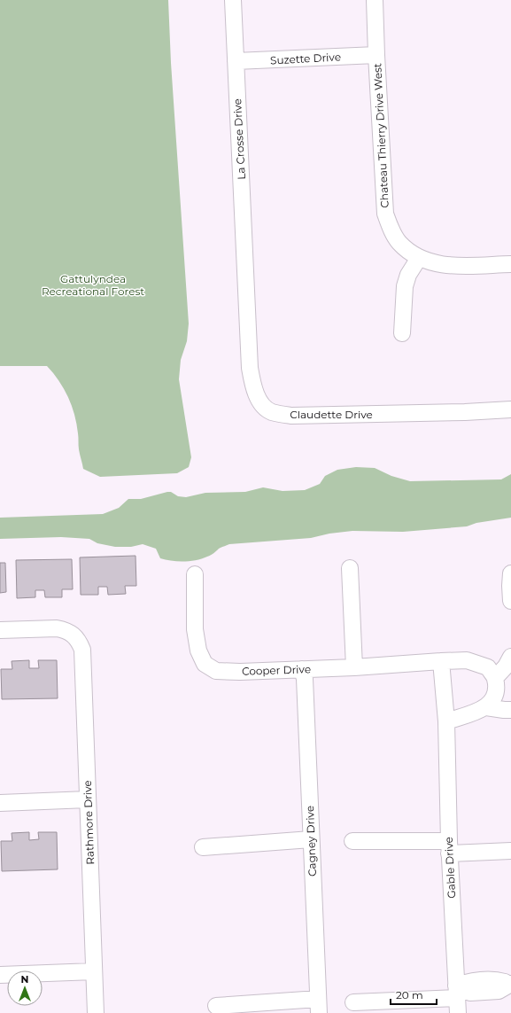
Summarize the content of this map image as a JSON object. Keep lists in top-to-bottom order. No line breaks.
{"streets":{"street":["Suzette Drive","Chateau Thierry Drive West","La Crosse Drive","Claudette Drive","Cooper Drive","Rathmore Drive","Cagney Drive","Gable Drive"]},"crossings":[["Suzette Drive","Chateau Thierry Drive West"],["Suzette Drive","La Crosse Drive"],["La Crosse Drive","Claudette Drive"],["Cooper Drive","Cagney Drive"],["Cooper Drive","Gable Drive"]],"parks":["Gattulyndea Recreational Forest"],"scale_bar":"20 m","north":"top"}
